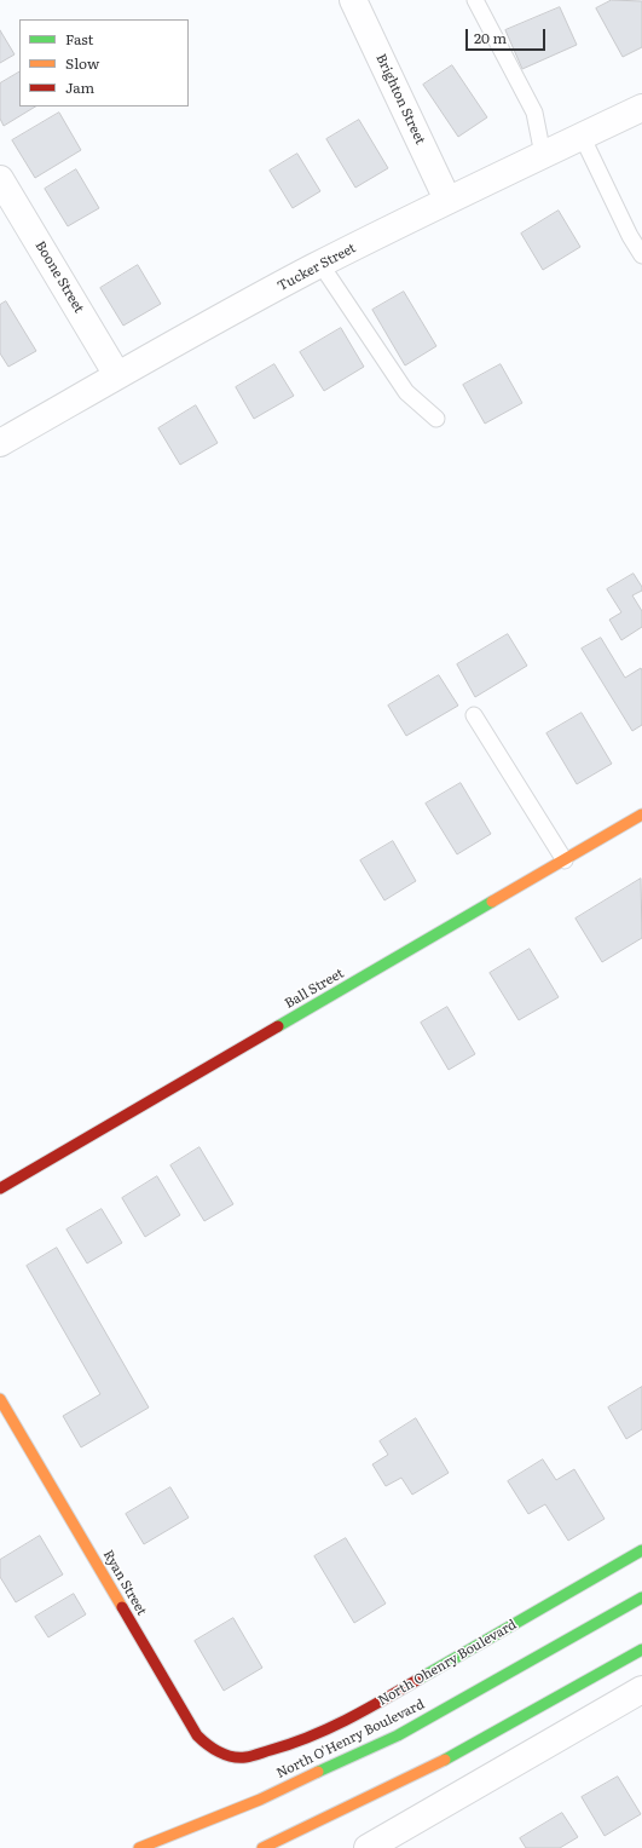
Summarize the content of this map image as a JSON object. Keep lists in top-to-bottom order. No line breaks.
{"streets":{"main road":["Ball Street","Ryan Street","North Ohenry Boulevard","North O'Henry Boulevard"],"street":["Brighton Street","Tucker Street","Boone Street"]},"crossings":[["Brighton Street","Tucker Street"],["Tucker Street","Boone Street"],["Ryan Street","North Ohenry Boulevard"]],"legend":["Fast","Slow","Jam"],"scale_bar":"20 m"}
